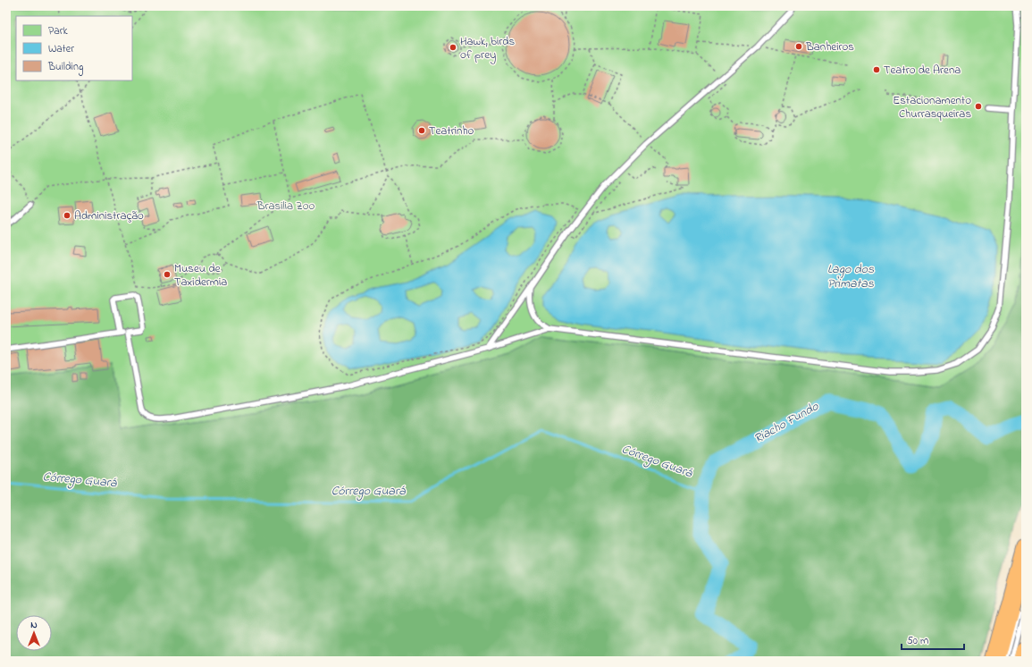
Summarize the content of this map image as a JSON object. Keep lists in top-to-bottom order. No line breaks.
{"water":["Lago dos Primatas","Riacho Fundo","Córrego Guará"],"parks":["Brasilia Zoo"],"places":["Banheiros","Hawk, birds of prey","Teatro de Arena","Estacionamento Churrasqueiras","Teatrinho","Administração","Museu de Taxidermia"],"legend":["Park","Water","Building"],"scale_bar":"50 m","north":"top"}
